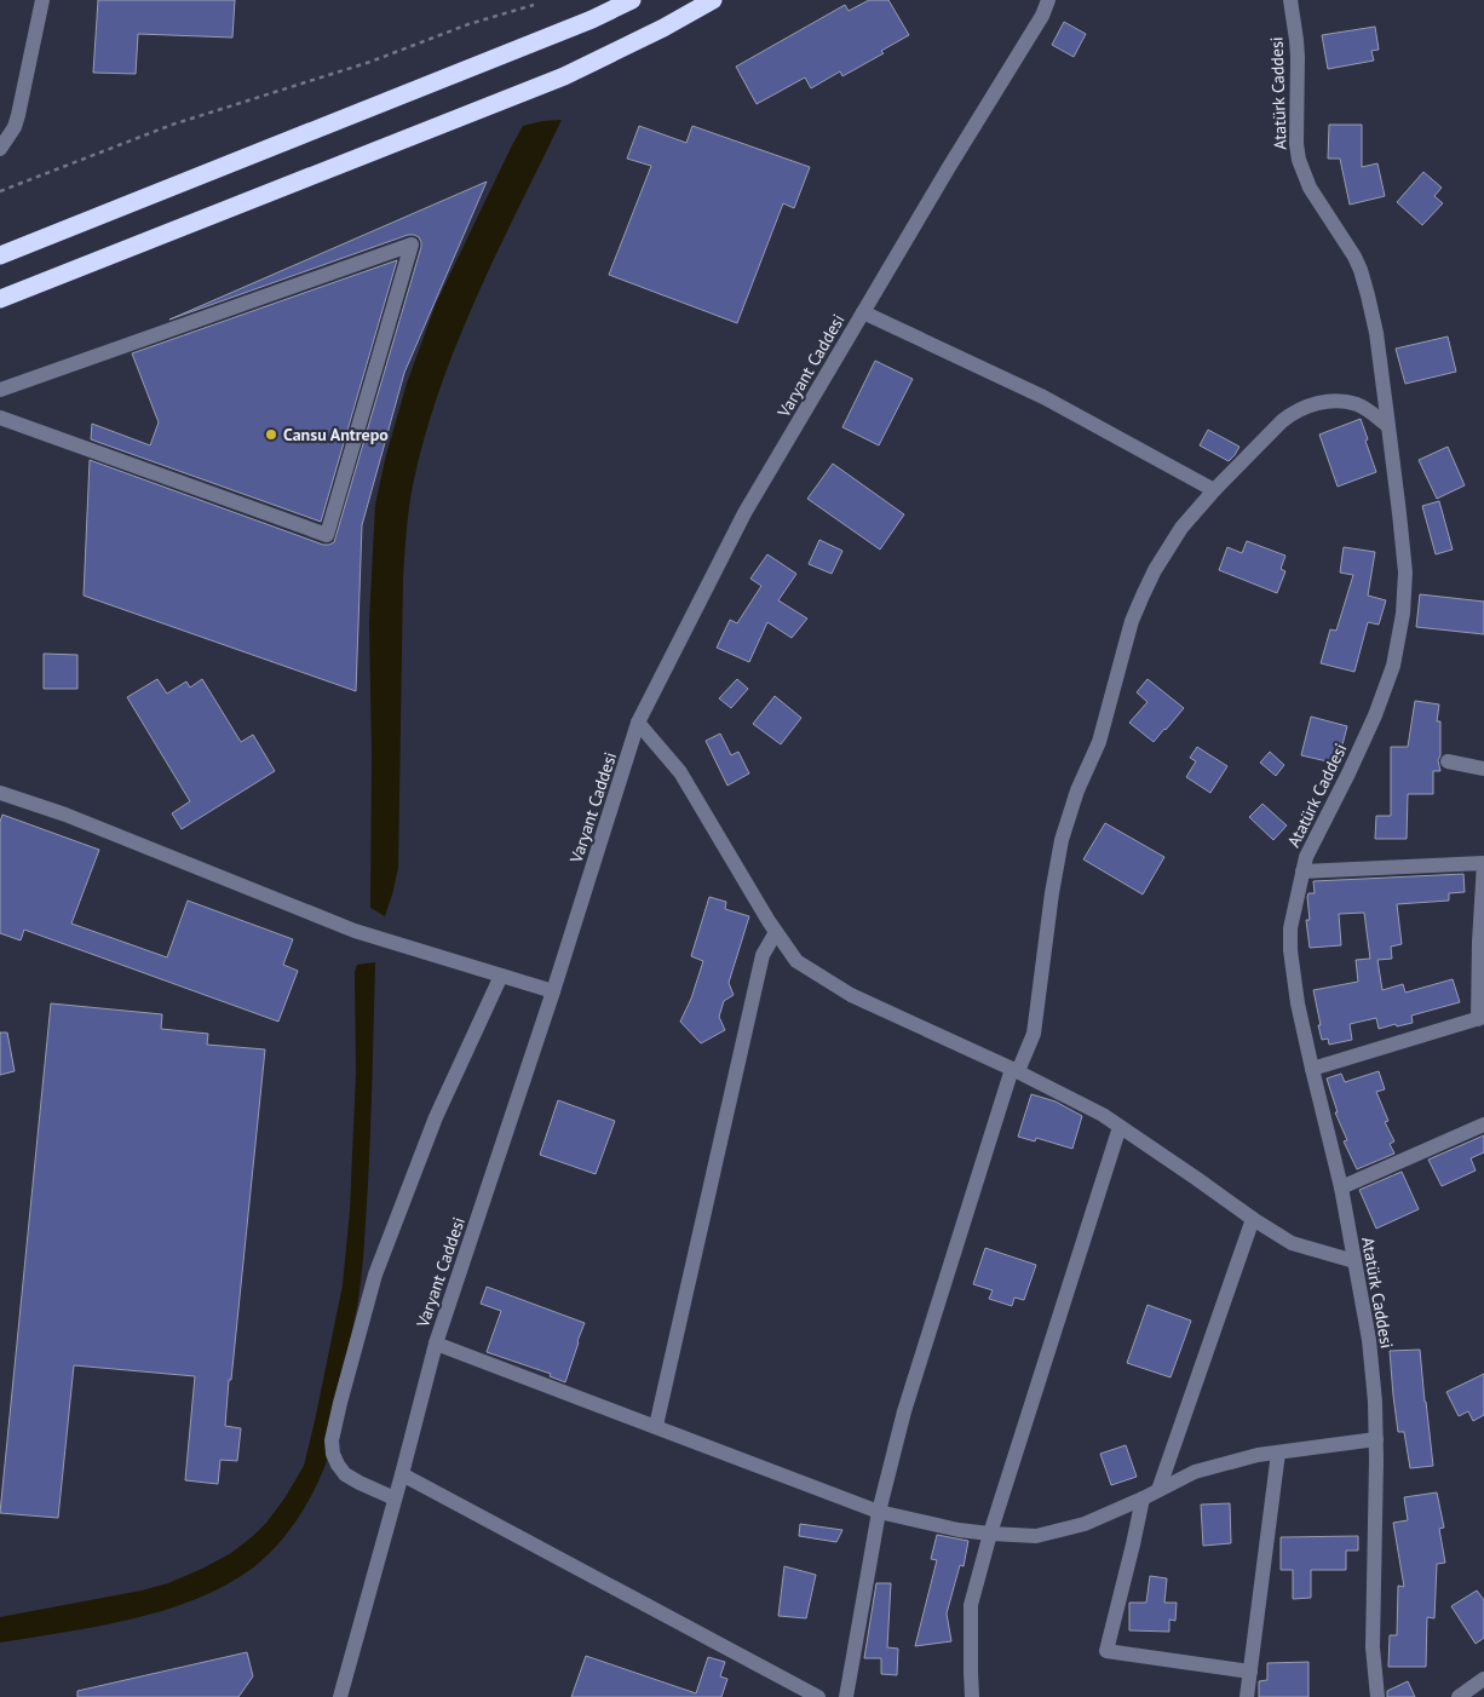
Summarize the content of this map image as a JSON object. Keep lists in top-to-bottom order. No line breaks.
{"streets":{"street":["Atatürk Caddesi","Varyant Caddesi"]},"places":["Cansu Antrepo"]}
